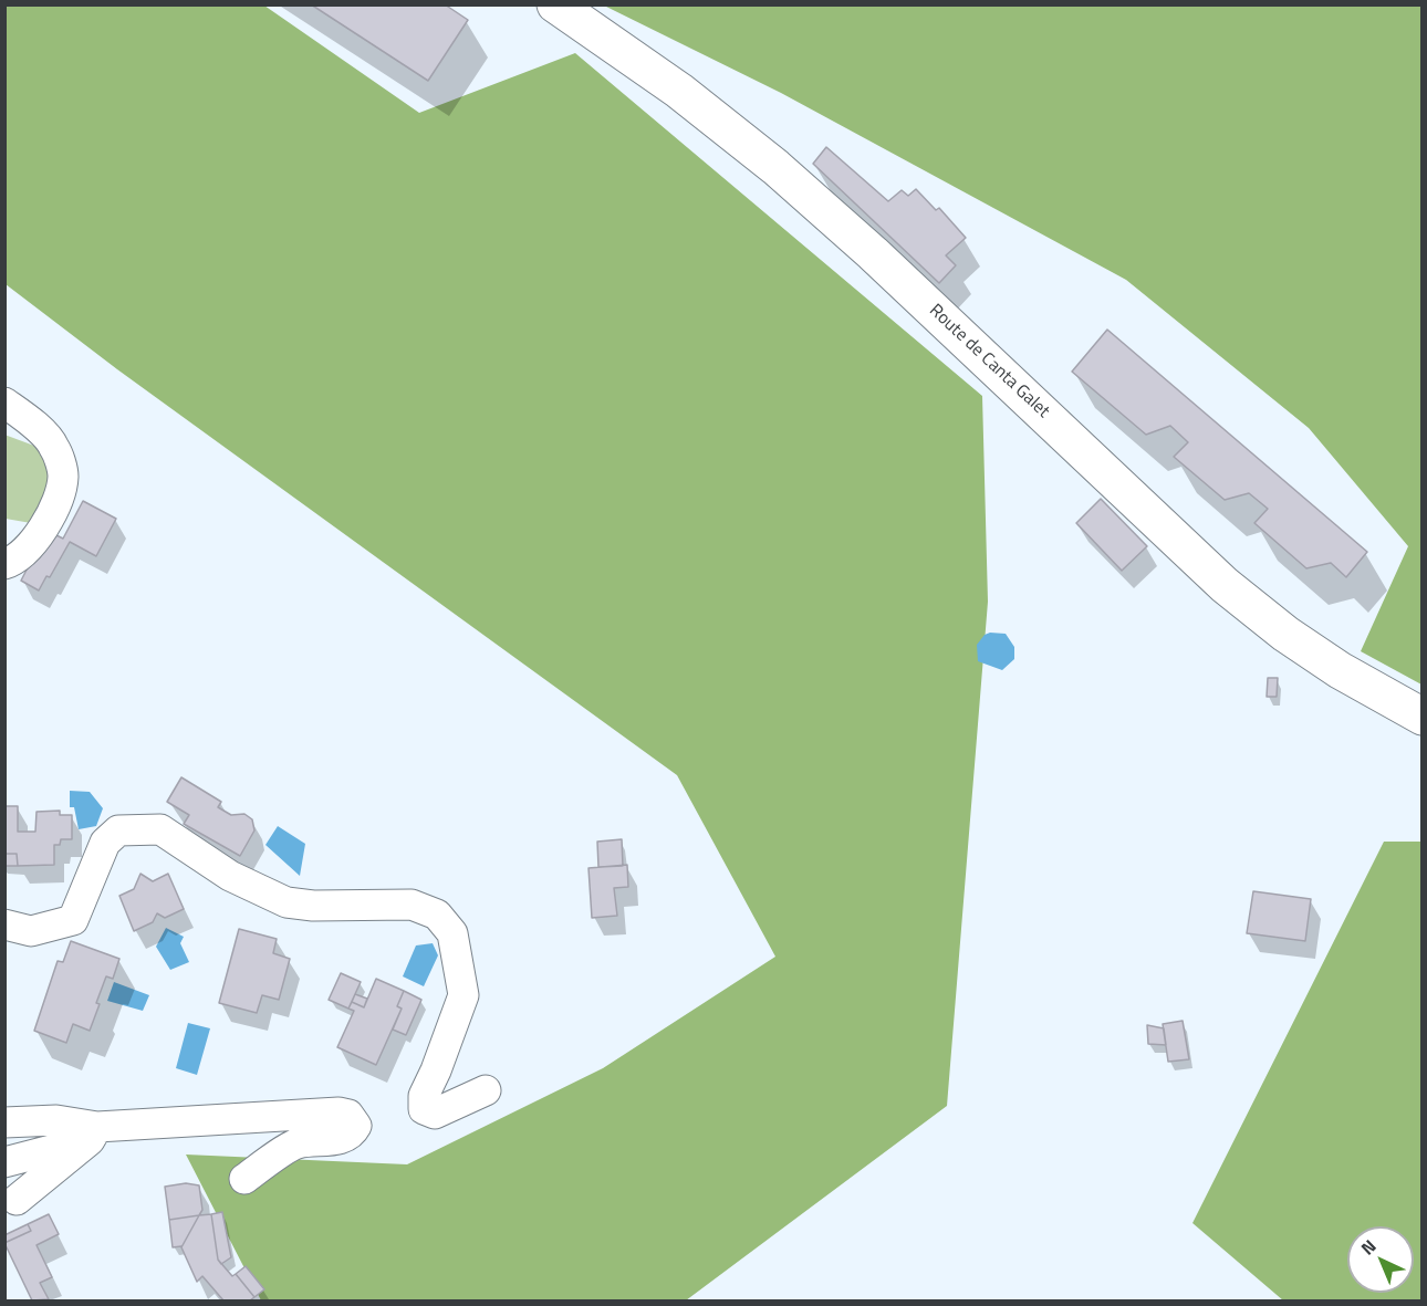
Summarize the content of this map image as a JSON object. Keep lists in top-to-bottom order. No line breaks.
{"streets":{"main road":["Route de Canta Galet"]},"north":"top left"}
